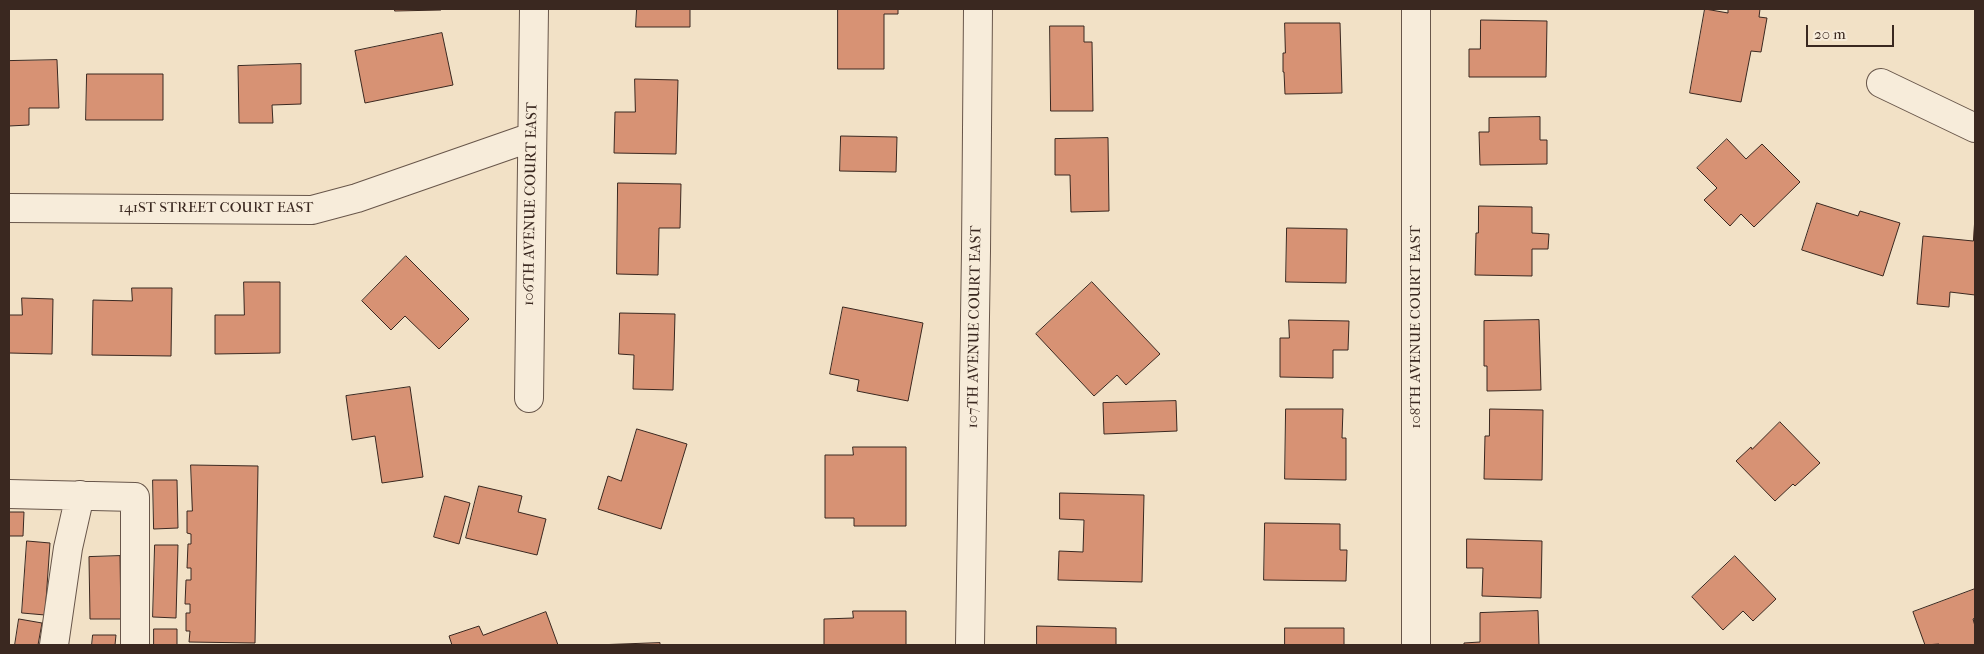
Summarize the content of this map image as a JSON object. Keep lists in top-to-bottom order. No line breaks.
{"streets":{"street":["106TH AVENUE COURT EAST","141ST STREET COURT EAST","107TH AVENUE COURT EAST","108TH AVENUE COURT EAST"]},"crossings":[["106TH AVENUE COURT EAST","141ST STREET COURT EAST"]],"scale_bar":"20 m"}
